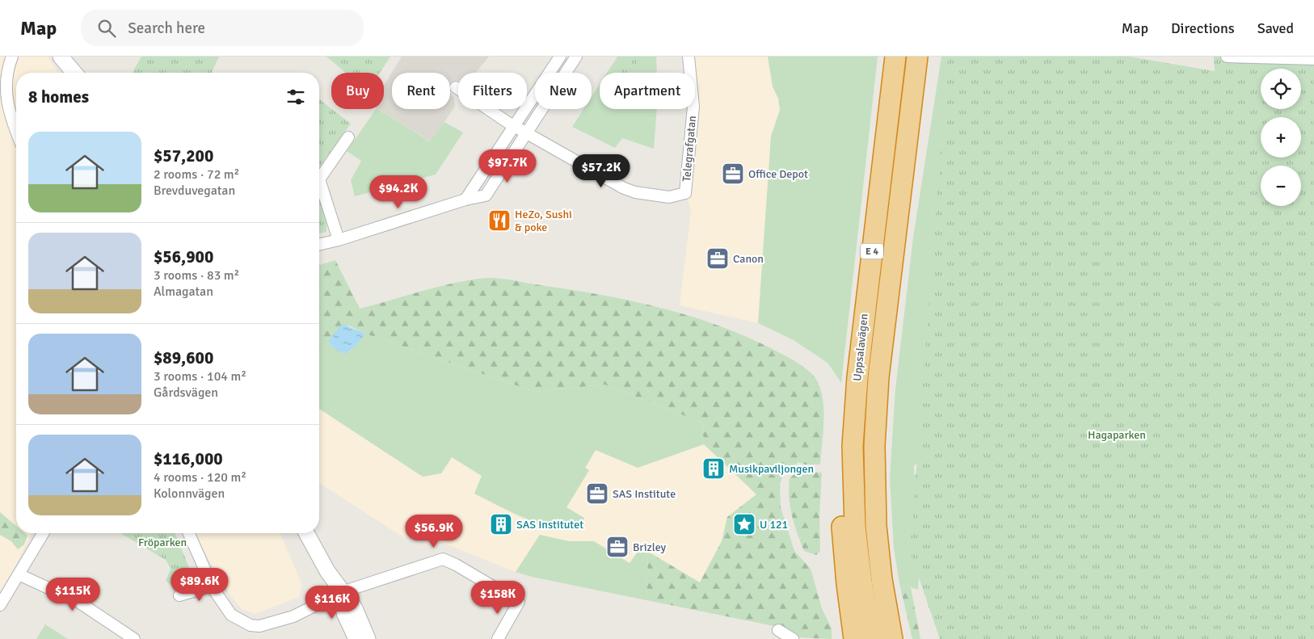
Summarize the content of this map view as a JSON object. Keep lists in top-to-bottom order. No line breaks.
{"streets":{"highway":["E 4","Uppsalavägen"],"street":["Telegrafgatan"]},"parks":["Hagaparken","Fröparken"],"places":{"office":["Office Depot","Canon","SAS Institute","Brizley"],"restaurant":["HeZo, Sushi & poke"],"building":["Musikpaviljongen","SAS Institutet"],"place":["U 121"]},"page":{"header":"Map","search":"Search here","nav":["Map","Directions","Saved"],"map_buttons":["+","−"],"chip":["Buy","Rent","Filters","New","Apartment"],"heading":"8 homes","list":[{"name":"$57,200","note":"2 rooms · 72 m² · Brevduvegatan"},{"name":"$56,900","note":"3 rooms · 83 m² · Almagatan"},{"name":"$89,600","note":"3 rooms · 104 m² · Gårdsvägen"},{"name":"$116,000","note":"4 rooms · 120 m² · Kolonnvägen"}],"price":["$97.7K","$57.2K","$94.2K","$56.9K","$89.6K","$115K","$158K","$116K"]}}
